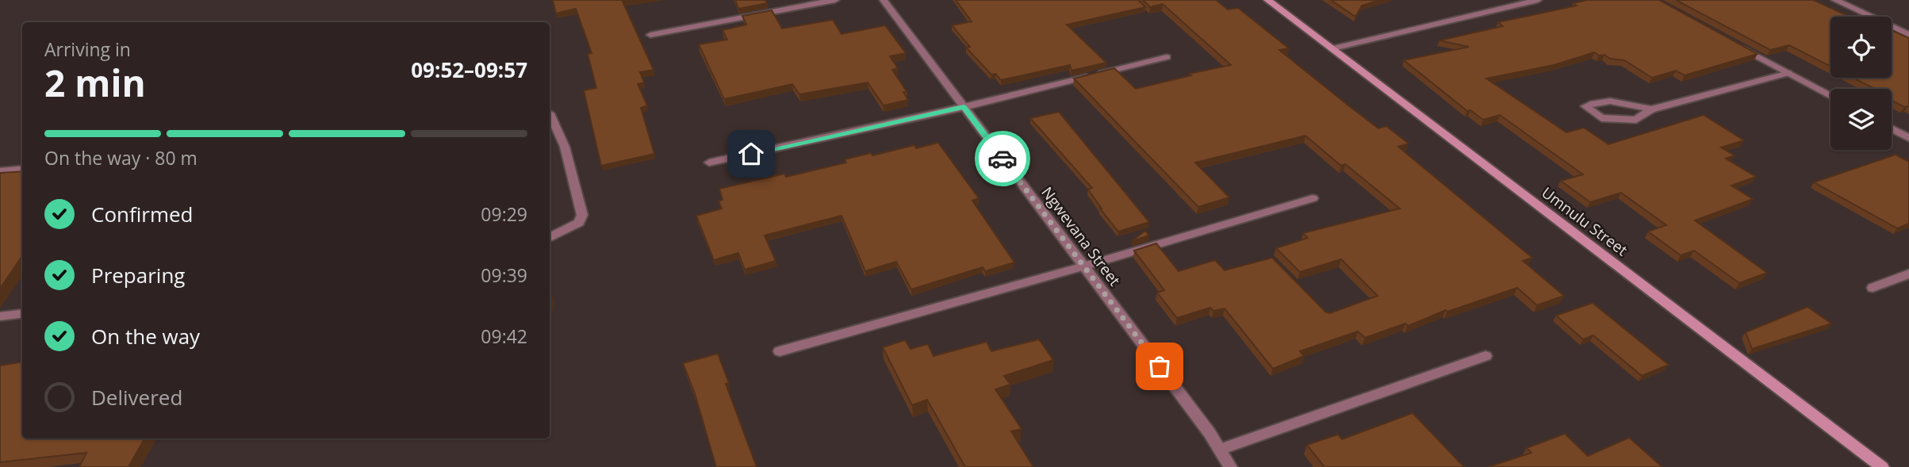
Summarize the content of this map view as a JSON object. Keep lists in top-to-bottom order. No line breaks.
{"streets":{"street":["Umnulu Street","Ngwevana Street"]},"page":{"heading":["2 min","Arriving in","09:52–09:57"],"bar":"On the way · 80 m","list":[["Confirmed","09:29"],["Preparing","09:39"],["On the way","09:42"],"Delivered"]}}
